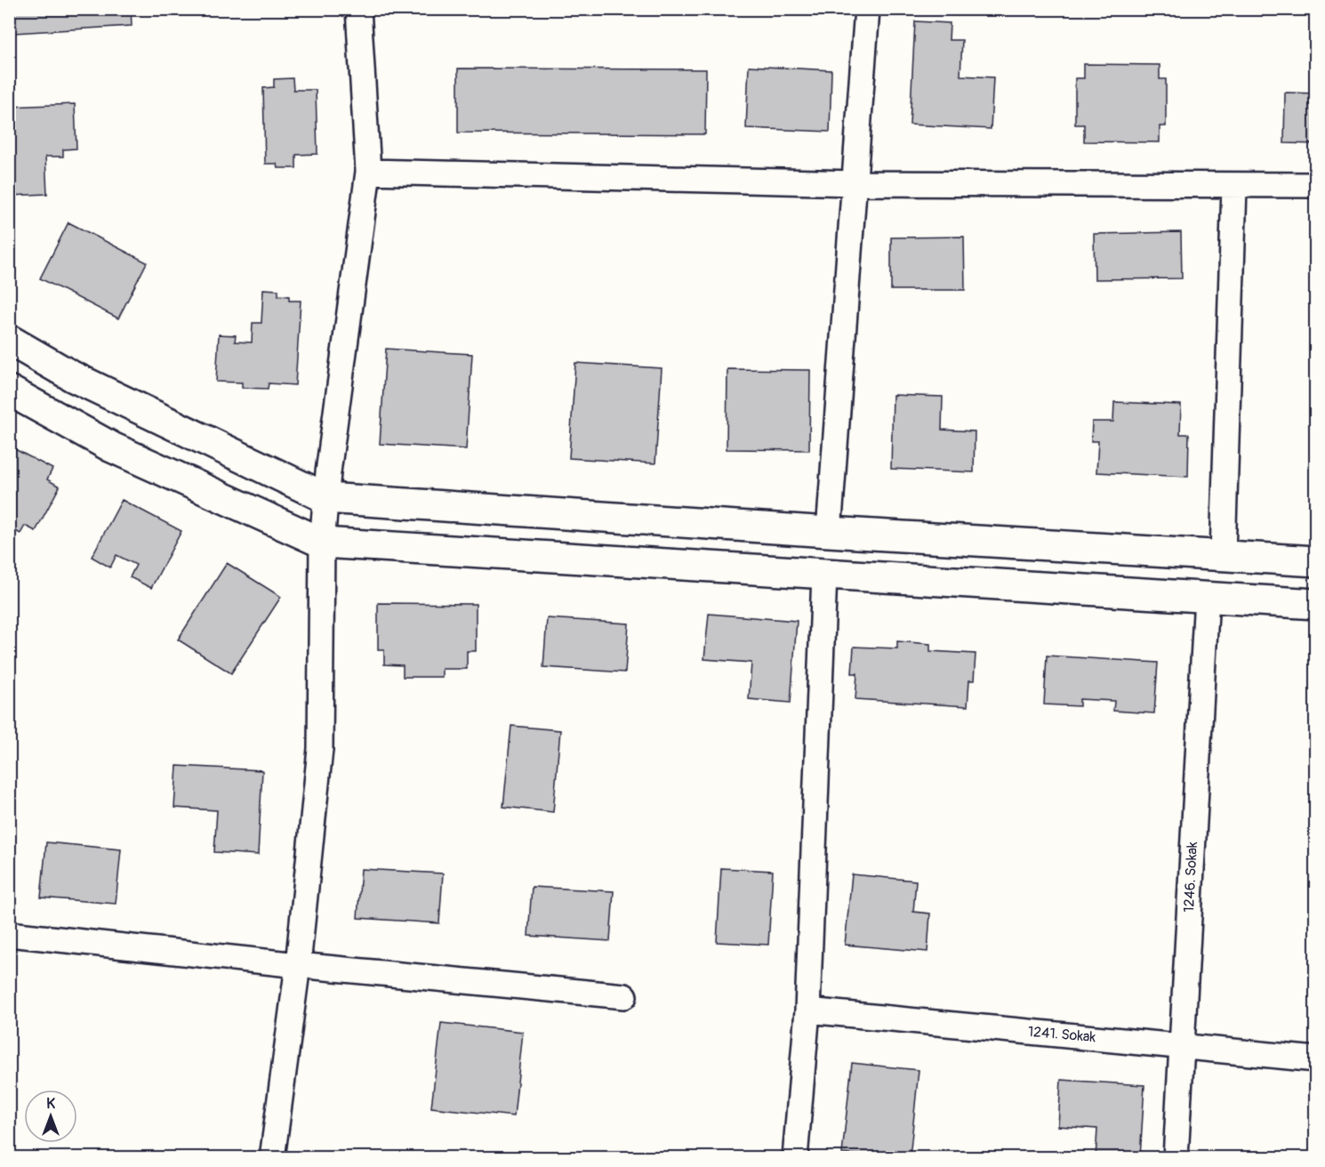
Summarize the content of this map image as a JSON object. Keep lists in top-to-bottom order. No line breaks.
{"streets":{"street":["1246. Sokak","1241. Sokak"]},"crossings":[["1246. Sokak","1241. Sokak"]],"north":"top"}
